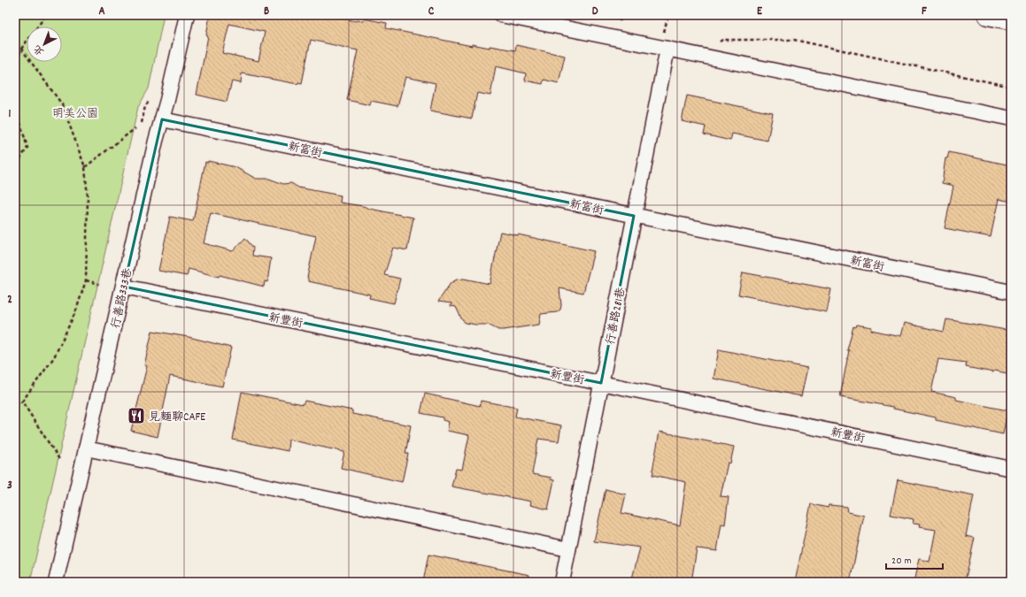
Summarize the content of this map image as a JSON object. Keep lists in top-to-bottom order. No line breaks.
{"streets":{"street":["新富街","行善路333巷","行善路281巷","新豐街"]},"crossings":[["新富街","行善路333巷"],["新富街","行善路281巷"],["行善路333巷","新豐街"],["行善路281巷","新豐街"]],"parks":["明美公園"],"places":{"restaurant":["見麵聊CAFE"]},"scale_bar":"20 m","north":"bottom left","grid":{"columns":["A","B","C","D","E","F"],"rows":["1","2","3"]}}
